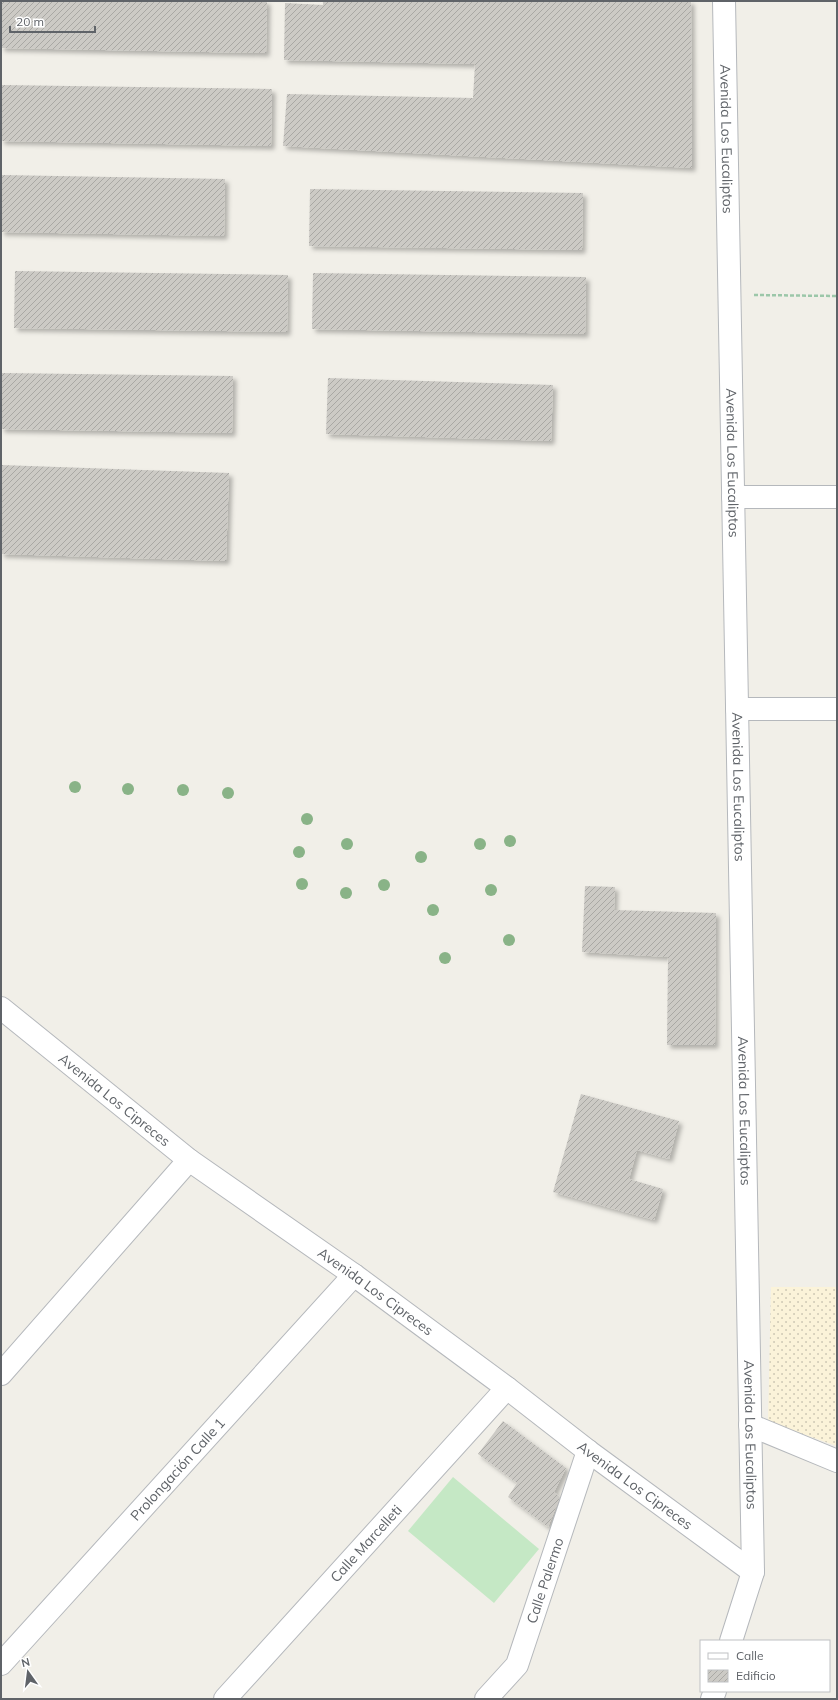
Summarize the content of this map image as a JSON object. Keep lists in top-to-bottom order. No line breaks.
{"streets":{"street":["Avenida Los Eucaliptos","Avenida Los Cipreces","Prolongación Calle 1","Calle Marcelleti","Calle Palermo"]},"crossings":[["Avenida Los Eucaliptos","Avenida Los Cipreces"],["Avenida Los Cipreces","Prolongación Calle 1"],["Avenida Los Cipreces","Calle Marcelleti"],["Avenida Los Cipreces","Calle Palermo"]],"legend":["Calle","Edificio"],"scale_bar":"20 m","north":"top"}
